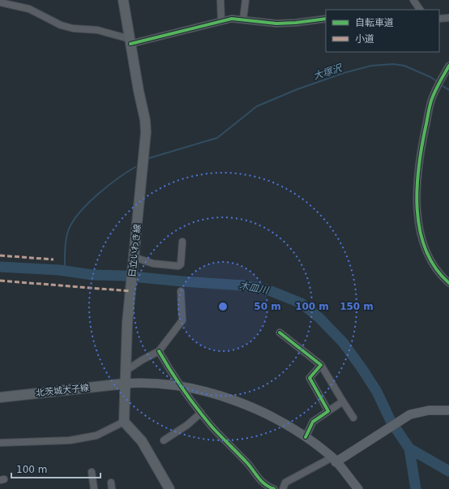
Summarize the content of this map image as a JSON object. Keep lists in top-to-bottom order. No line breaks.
{"streets":{"main road":["日立いわき線","北茨城大子線"]},"crossings":[["日立いわき線","北茨城大子線"]],"water":["大塚沢","木皿川"],"legend":["自転車道","小道"],"scale_bar":"100 m","rings":["50 m","100 m","150 m"]}
